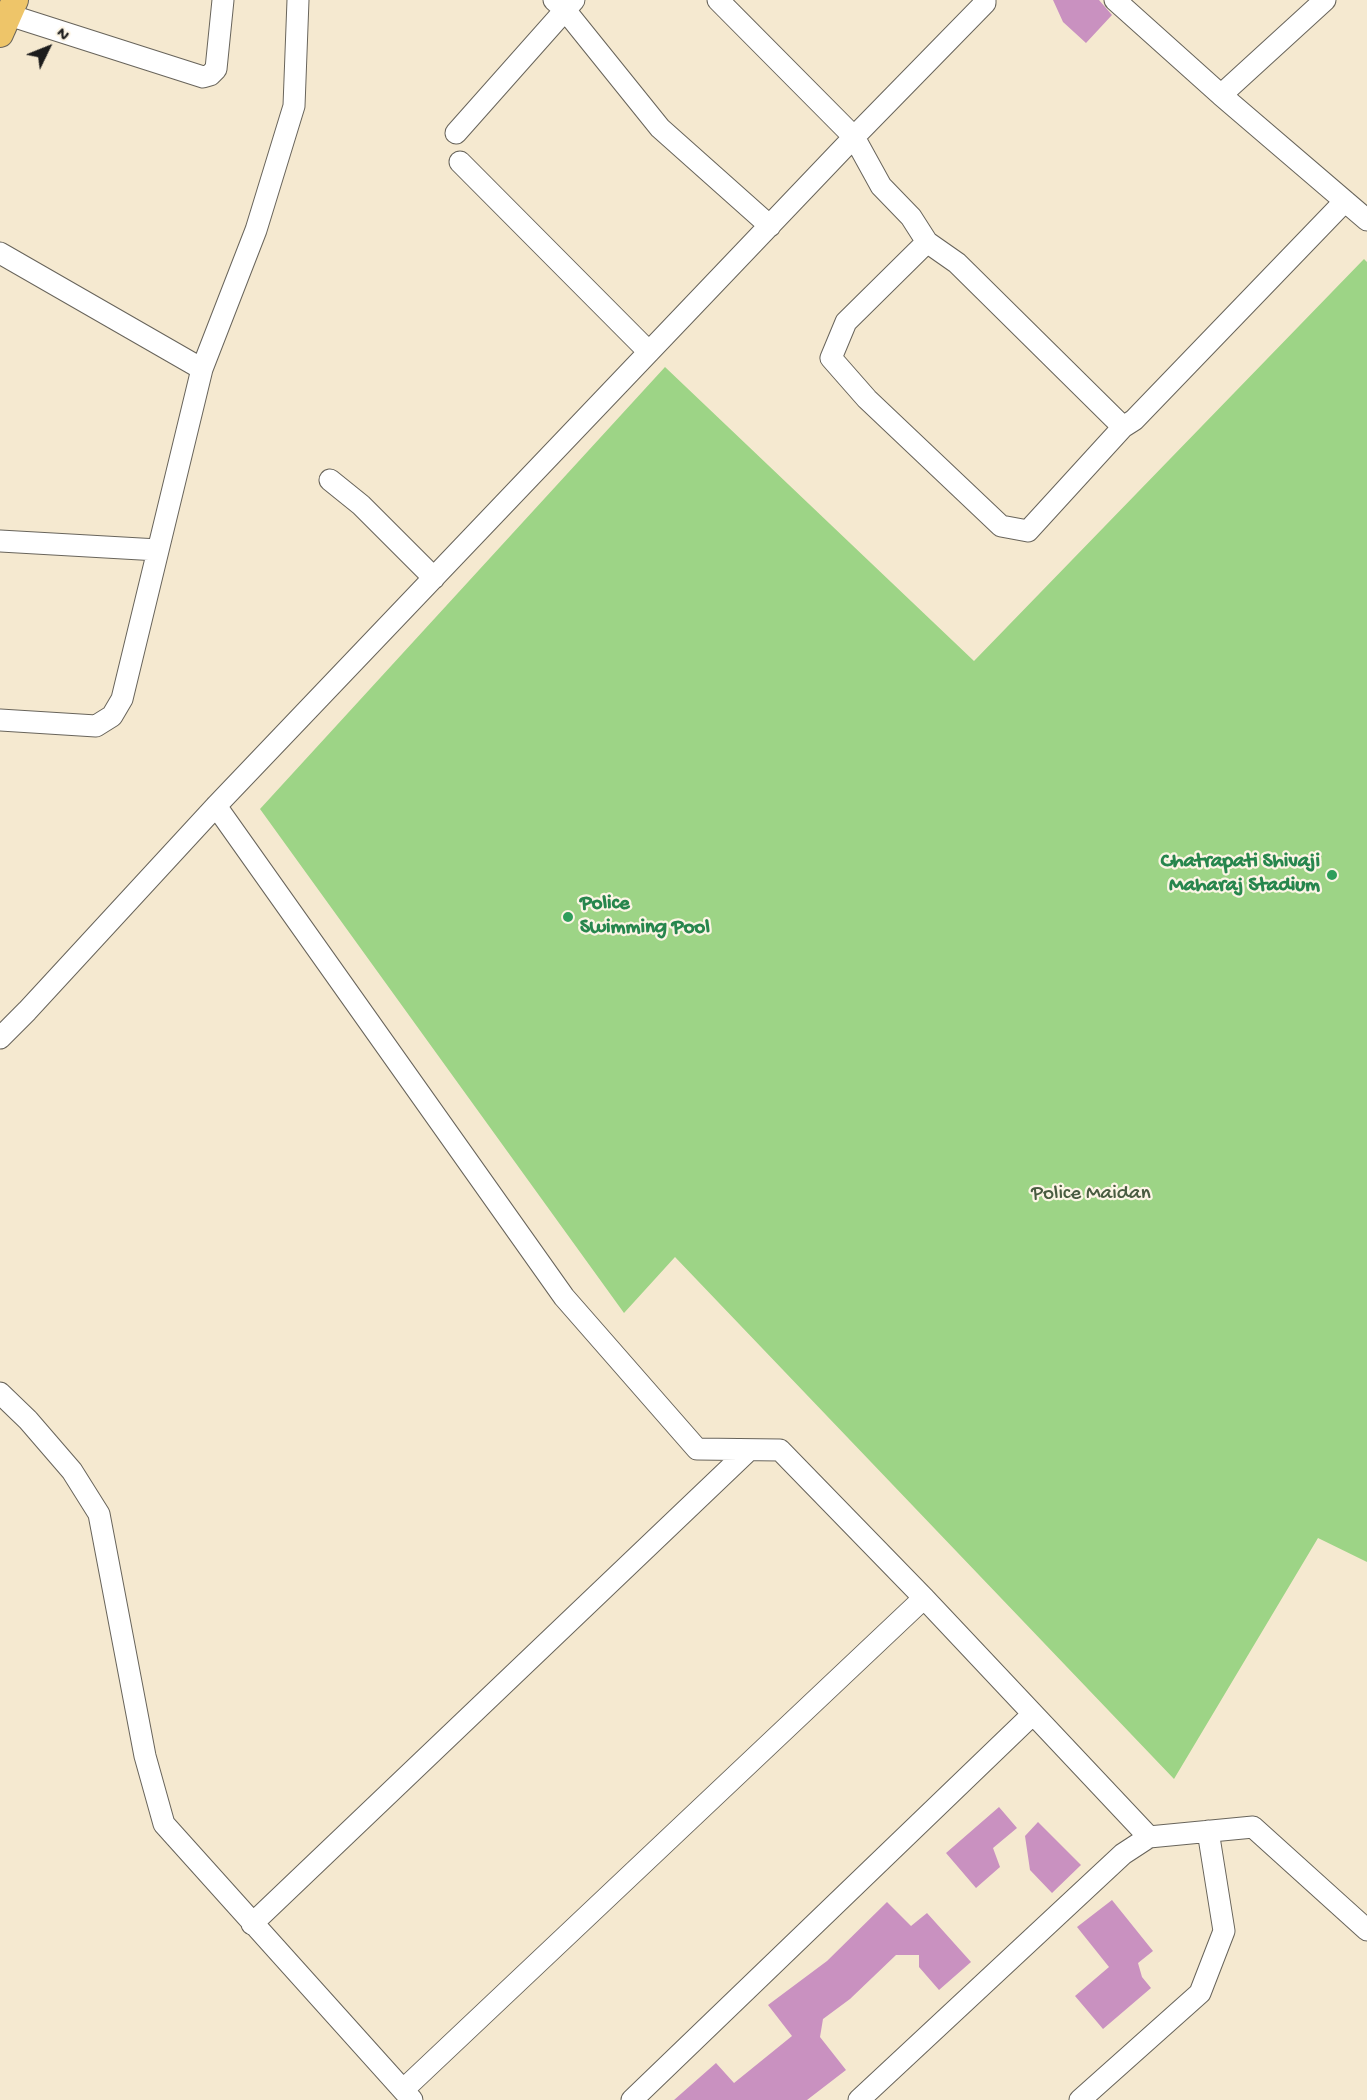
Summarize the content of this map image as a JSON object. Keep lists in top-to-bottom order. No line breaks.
{"parks":["Police Maidan"],"places":["Chatrapati Shivaji Maharaj Stadium","Police Swimming Pool"],"north":"top right"}
